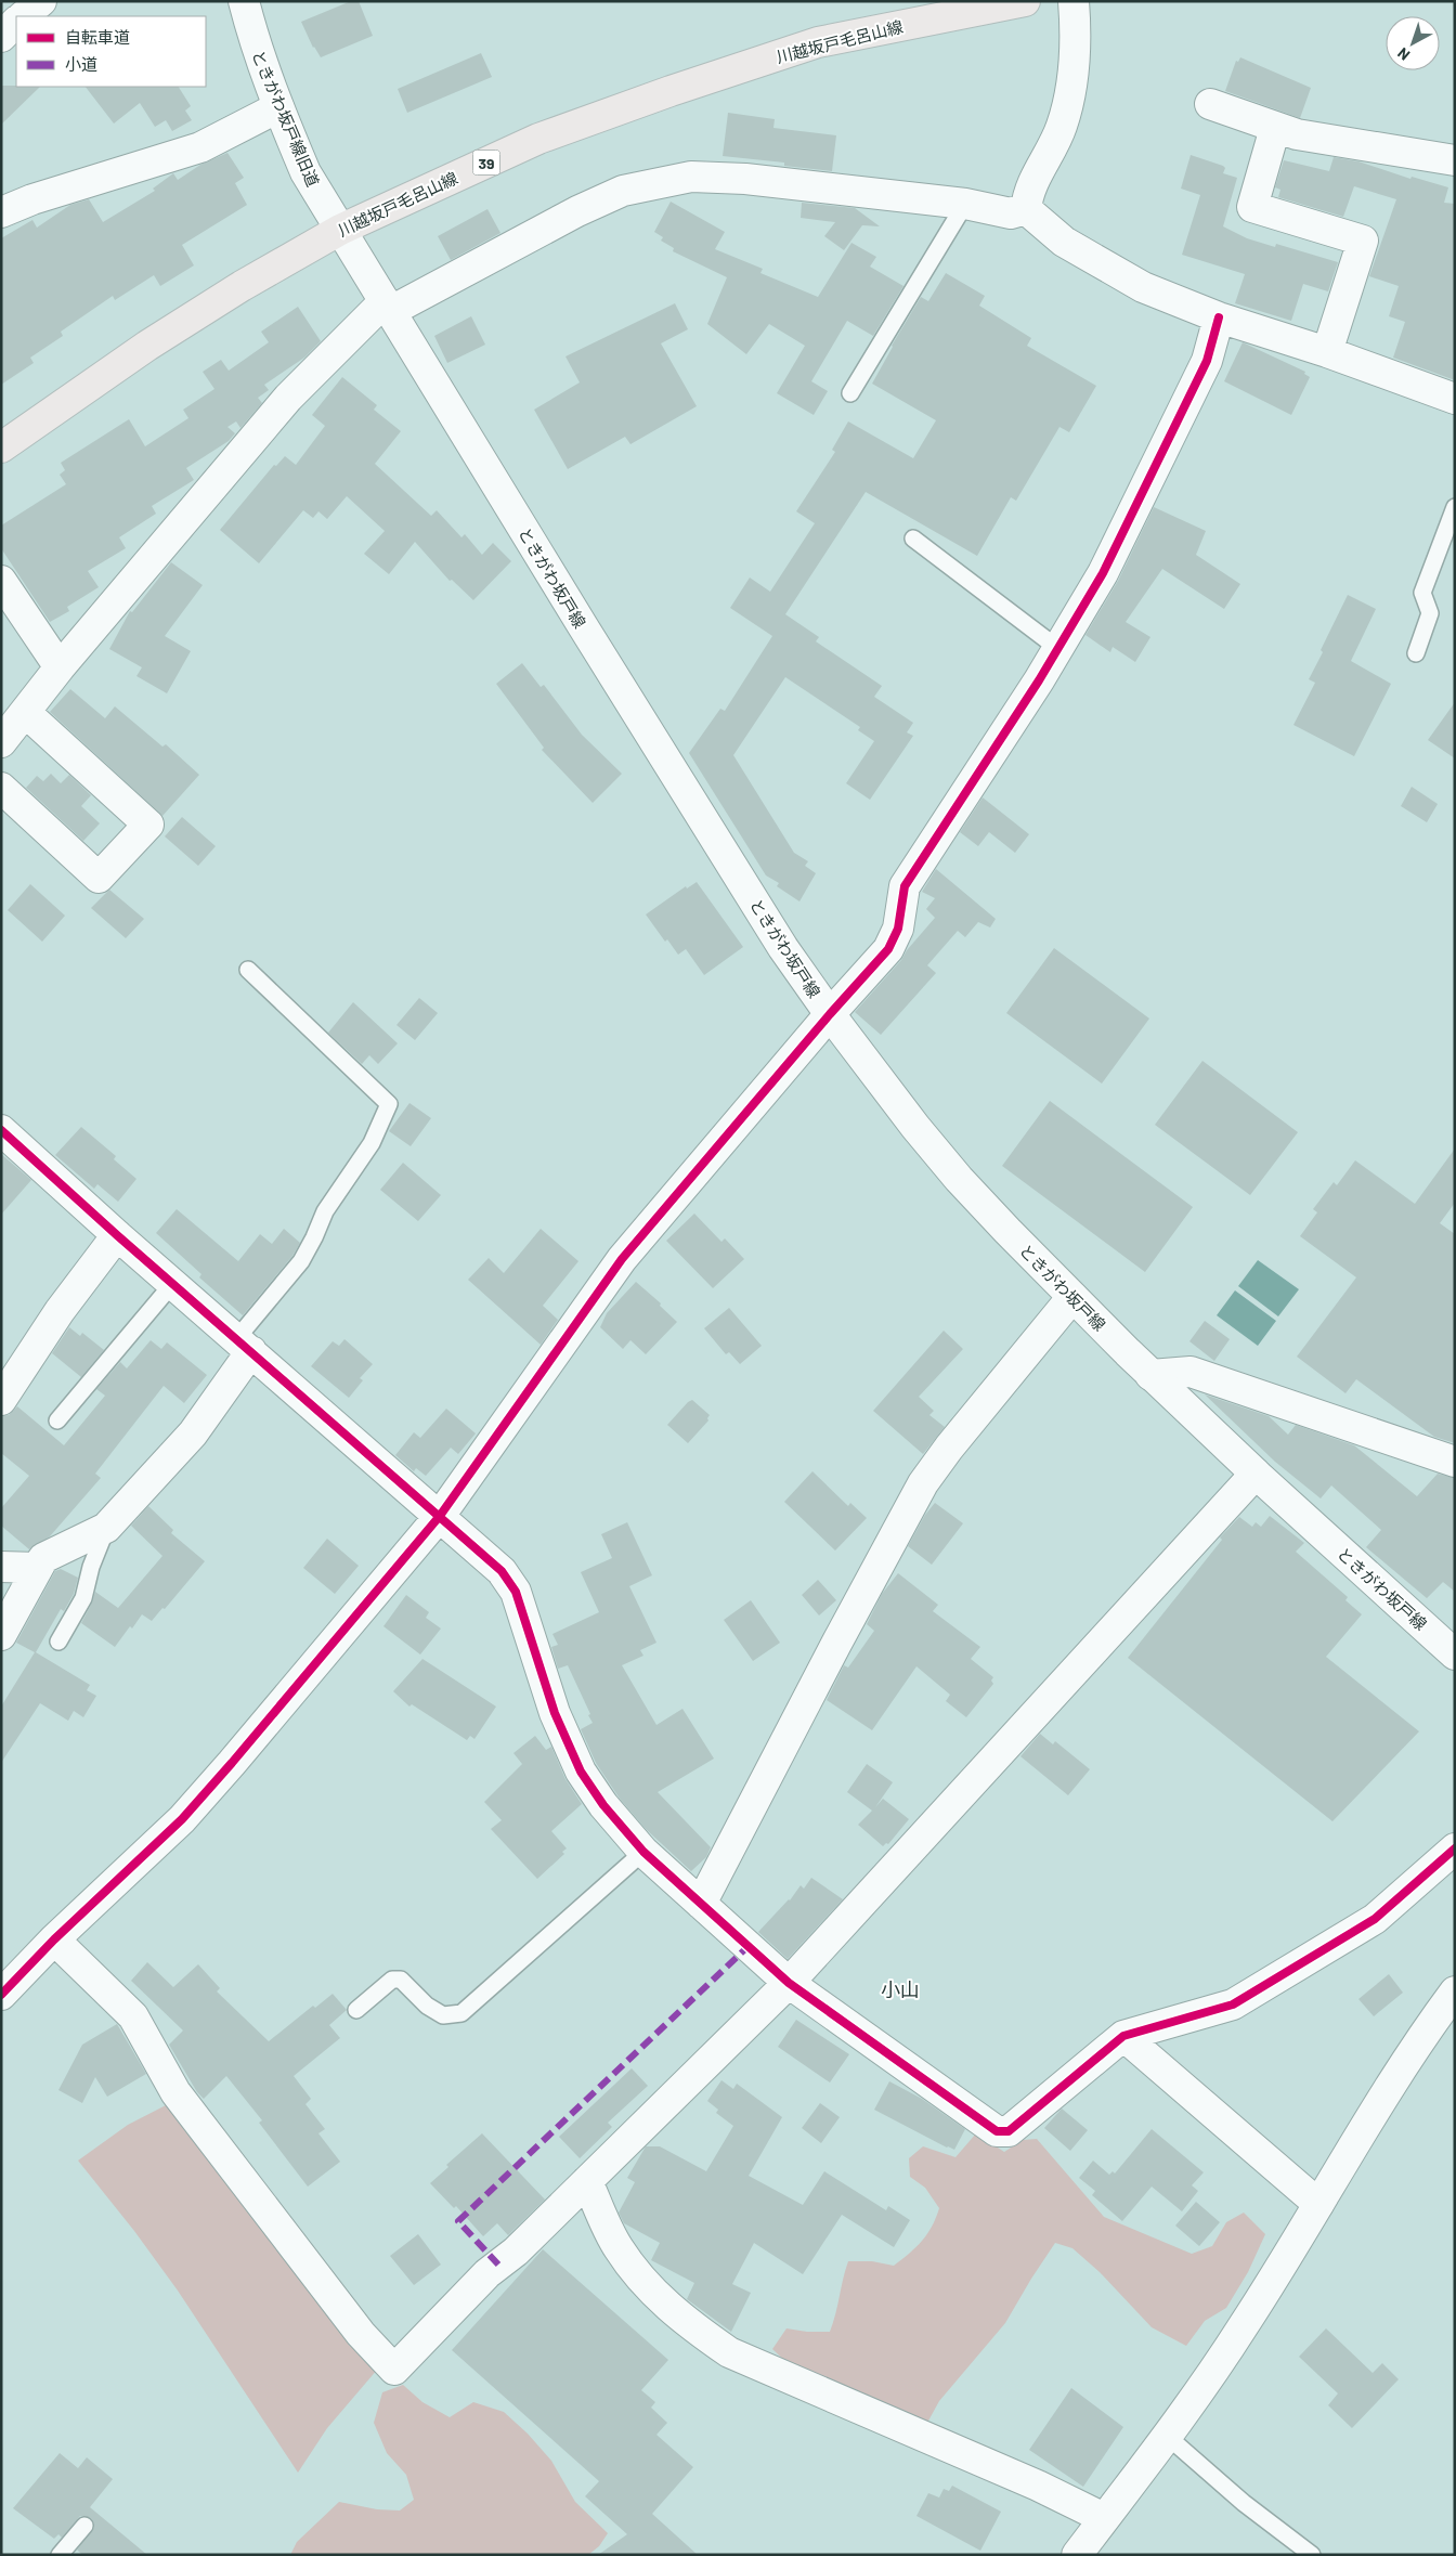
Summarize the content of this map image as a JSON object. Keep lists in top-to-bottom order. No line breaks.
{"streets":{"main road":["川越坂戸毛呂山線","39"],"street":["ときがわ坂戸線旧道","ときがわ坂戸線"]},"crossings":[["川越坂戸毛呂山線","ときがわ坂戸線旧道"],["川越坂戸毛呂山線","ときがわ坂戸線"],["ときがわ坂戸線旧道","ときがわ坂戸線"]],"districts":["小山"],"legend":["自転車道","小道"],"north":"bottom left"}
